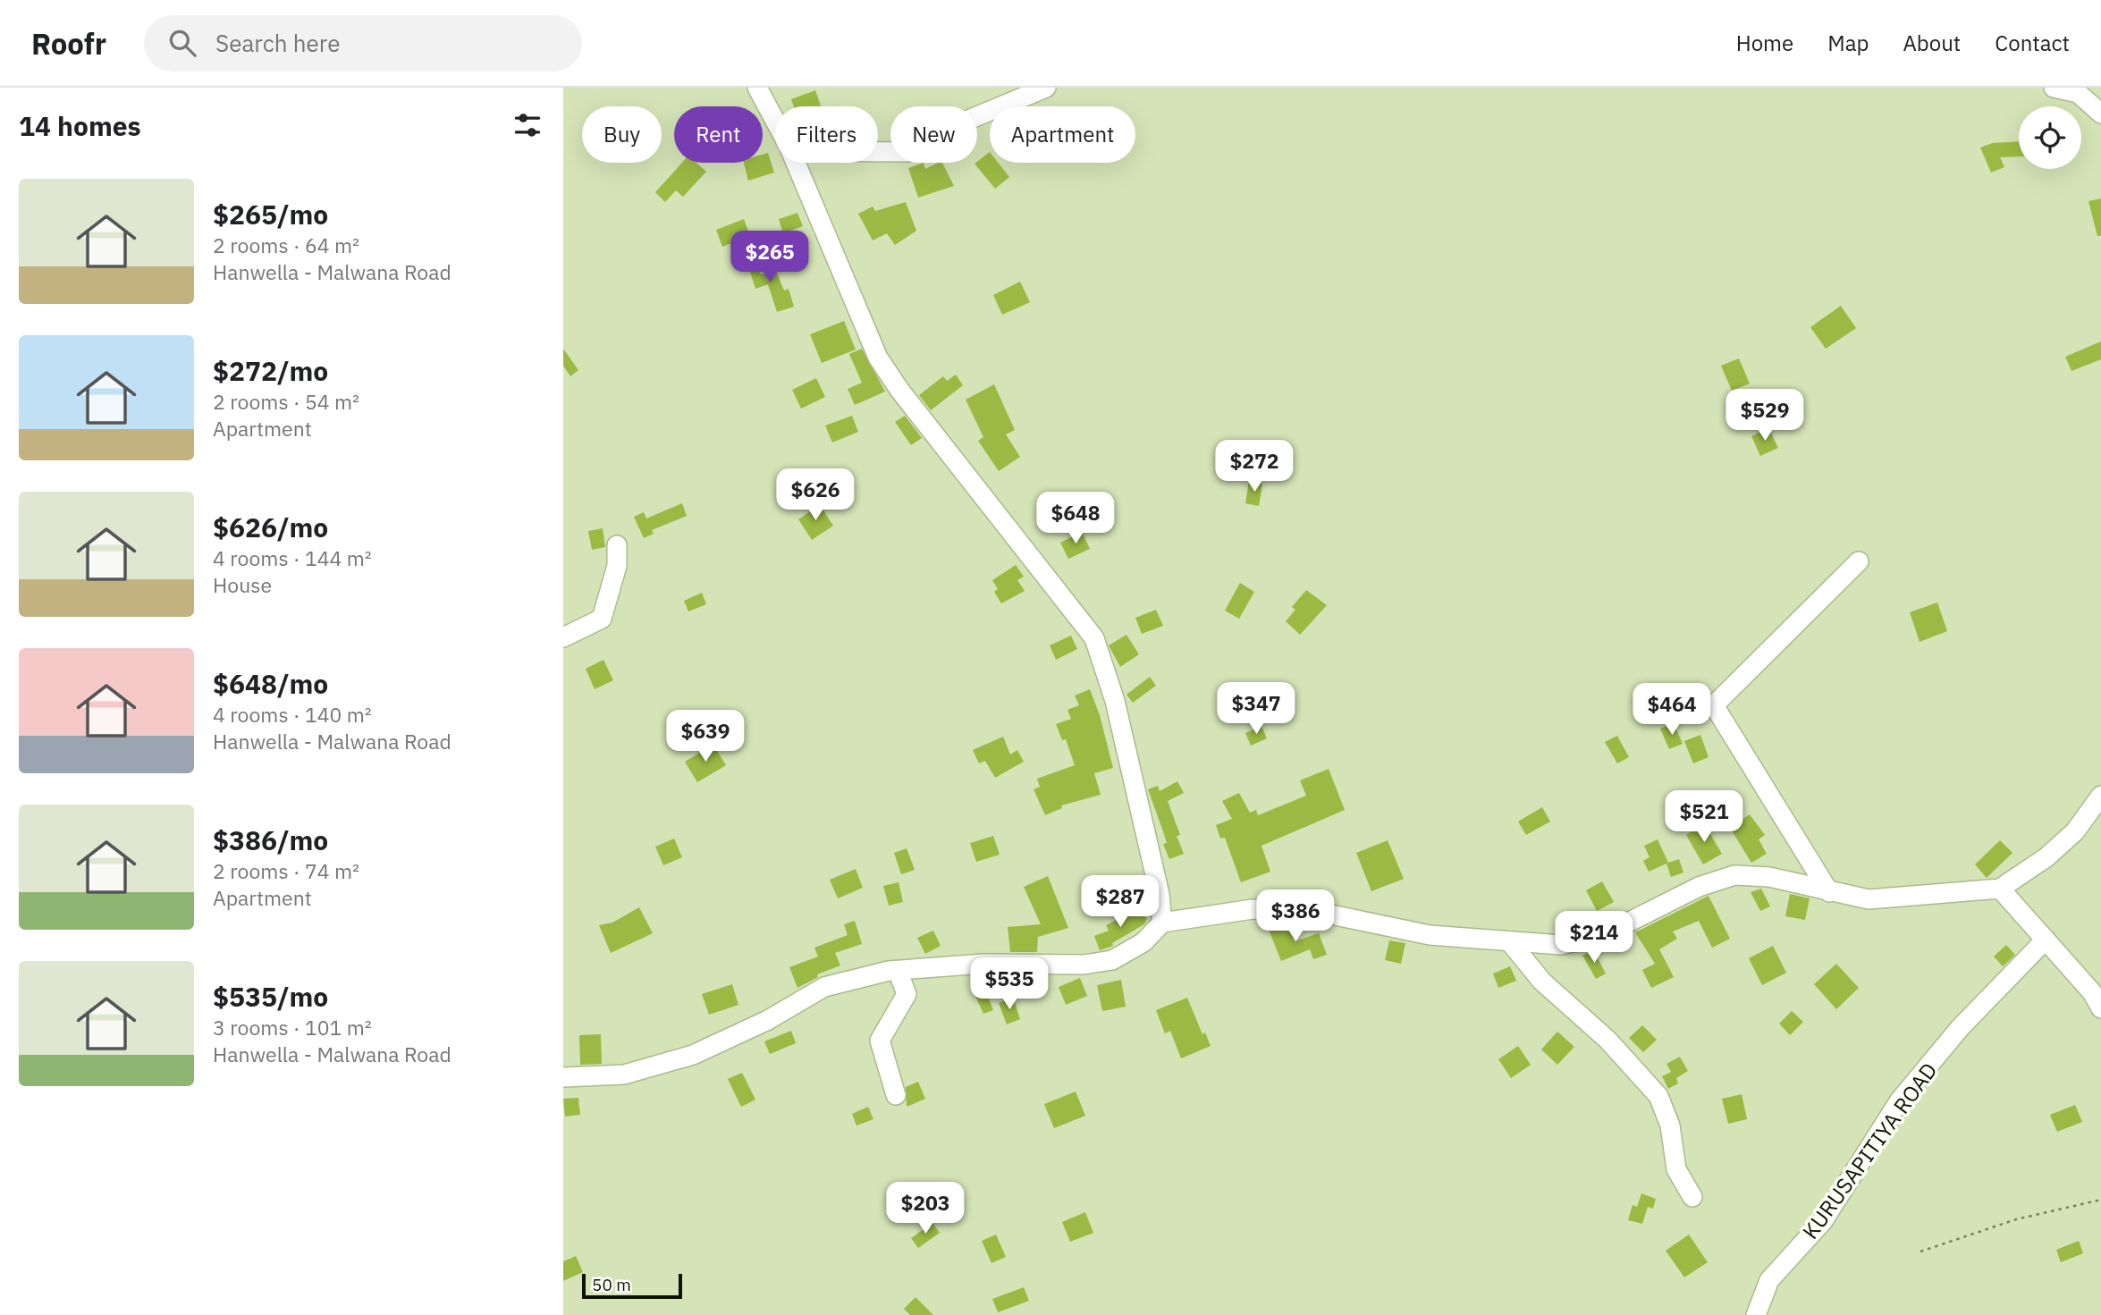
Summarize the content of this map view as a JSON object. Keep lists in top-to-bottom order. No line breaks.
{"streets":{"street":["KURUSAPITIYA ROAD"]},"scale_bar":"50 m","page":{"header":"Roofr","search":"Search here","nav":["Home","Map","About","Contact"],"heading":"14 homes","chip":["Buy","Rent","Filters","New","Apartment"],"list":[{"name":"$265/mo","note":"2 rooms · 64 m² · Hanwella - Malwana Road"},{"name":"$272/mo","note":"2 rooms · 54 m² · Apartment"},{"name":"$626/mo","note":"4 rooms · 144 m² · House"},{"name":"$648/mo","note":"4 rooms · 140 m² · Hanwella - Malwana Road"},{"name":"$386/mo","note":"2 rooms · 74 m² · Apartment"},{"name":"$535/mo","note":"3 rooms · 101 m² · Hanwella - Malwana Road"}],"price":["$265","$529","$272","$626","$648","$347","$464","$639","$521","$287","$386","$214","$535","$203"],"scale":"50 m"}}
